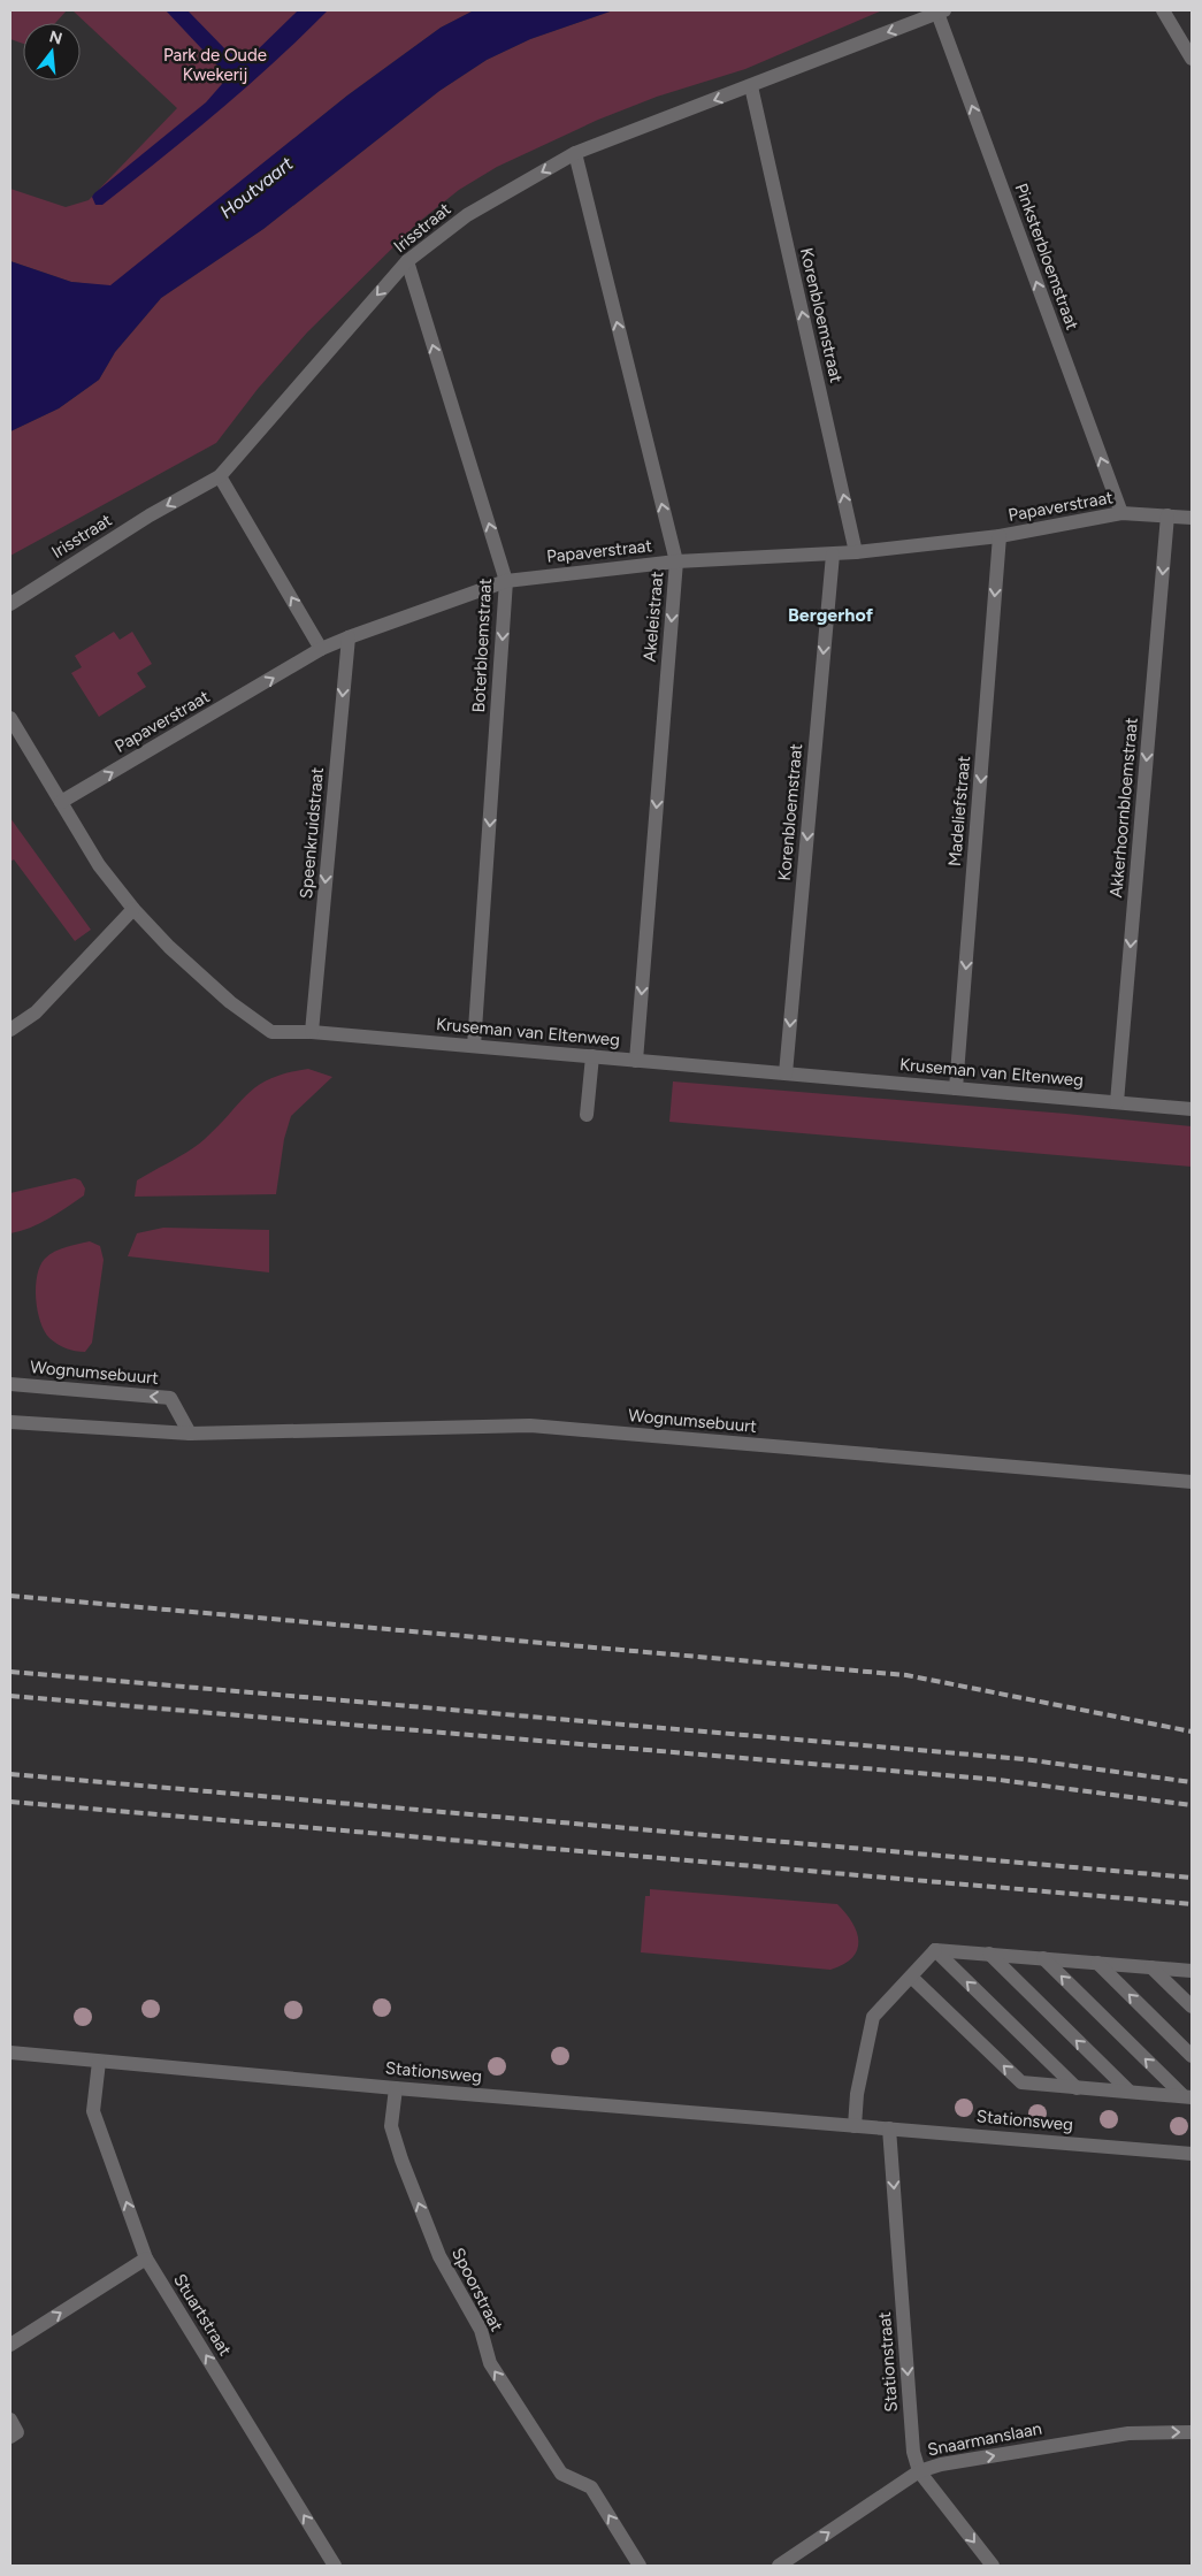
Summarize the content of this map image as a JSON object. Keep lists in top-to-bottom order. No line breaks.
{"streets":{"street":["Irisstraat","Pinksterbloemstraat","Korenbloemstraat","Papaverstraat","Akeleistraat","Boterbloemstraat","Akkerhoornbloemstraat","Madeliefstraat","Speenkruidstraat","Kruseman van Eltenweg","Wognumsebuurt","Stationsweg","Spoorstraat","Stuartstraat","Stationstraat","Snaarmanslaan"]},"crossings":[["Irisstraat","Pinksterbloemstraat"],["Irisstraat","Korenbloemstraat"],["Irisstraat","Akeleistraat"],["Irisstraat","Boterbloemstraat"],["Pinksterbloemstraat","Papaverstraat"],["Korenbloemstraat","Papaverstraat"],["Korenbloemstraat","Kruseman van Eltenweg"],["Papaverstraat","Akeleistraat"],["Papaverstraat","Boterbloemstraat"],["Papaverstraat","Akkerhoornbloemstraat"],["Papaverstraat","Madeliefstraat"],["Papaverstraat","Speenkruidstraat"],["Papaverstraat","Kruseman van Eltenweg"],["Akeleistraat","Kruseman van Eltenweg"],["Boterbloemstraat","Kruseman van Eltenweg"],["Akkerhoornbloemstraat","Kruseman van Eltenweg"],["Madeliefstraat","Kruseman van Eltenweg"],["Speenkruidstraat","Kruseman van Eltenweg"],["Stationsweg","Spoorstraat"],["Stationsweg","Stuartstraat"],["Stationsweg","Stationstraat"],["Stationstraat","Snaarmanslaan"]],"one_way":["Irisstraat","Pinksterbloemstraat","Akkerhoornbloemstraat","Madeliefstraat","Speenkruidstraat","Spoorstraat","Stuartstraat","Stationstraat","Snaarmanslaan"],"districts":["Bergerhof"],"water":["Houtvaart"],"parks":["Park de Oude Kwekerij"],"north":"top"}
